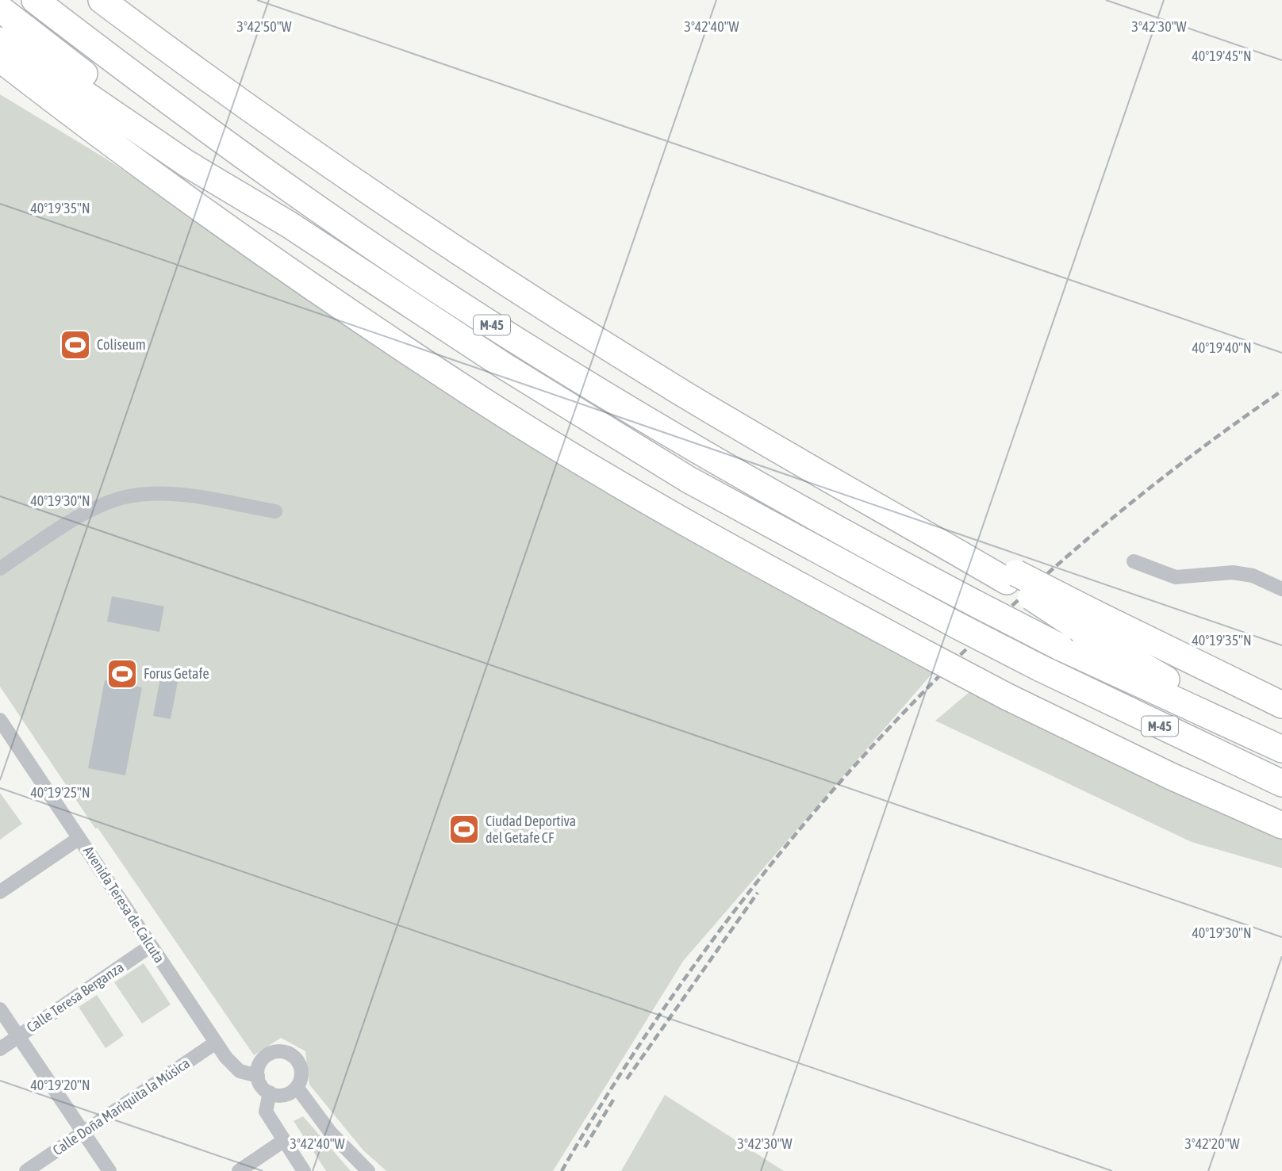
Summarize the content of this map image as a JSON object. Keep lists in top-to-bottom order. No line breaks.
{"streets":{"highway":["M-45"],"street":["Avenida Teresa de Calcuta","Calle Teresa Berganza","Calle Doña Mariquita la Música"]},"crossings":[["Avenida Teresa de Calcuta","Calle Teresa Berganza"],["Avenida Teresa de Calcuta","Calle Doña Mariquita la Música"]],"places":{"sports":["Coliseum","Forus Getafe","Ciudad Deportiva del Getafe CF"]},"coordinates":["3°42'50\"W","3°42'40\"W","3°42'30\"W","40°19'45\"N","40°19'35\"N","40°19'40\"N","40°19'30\"N","40°19'25\"N","40°19'20\"N","3°42'20\"W"]}
